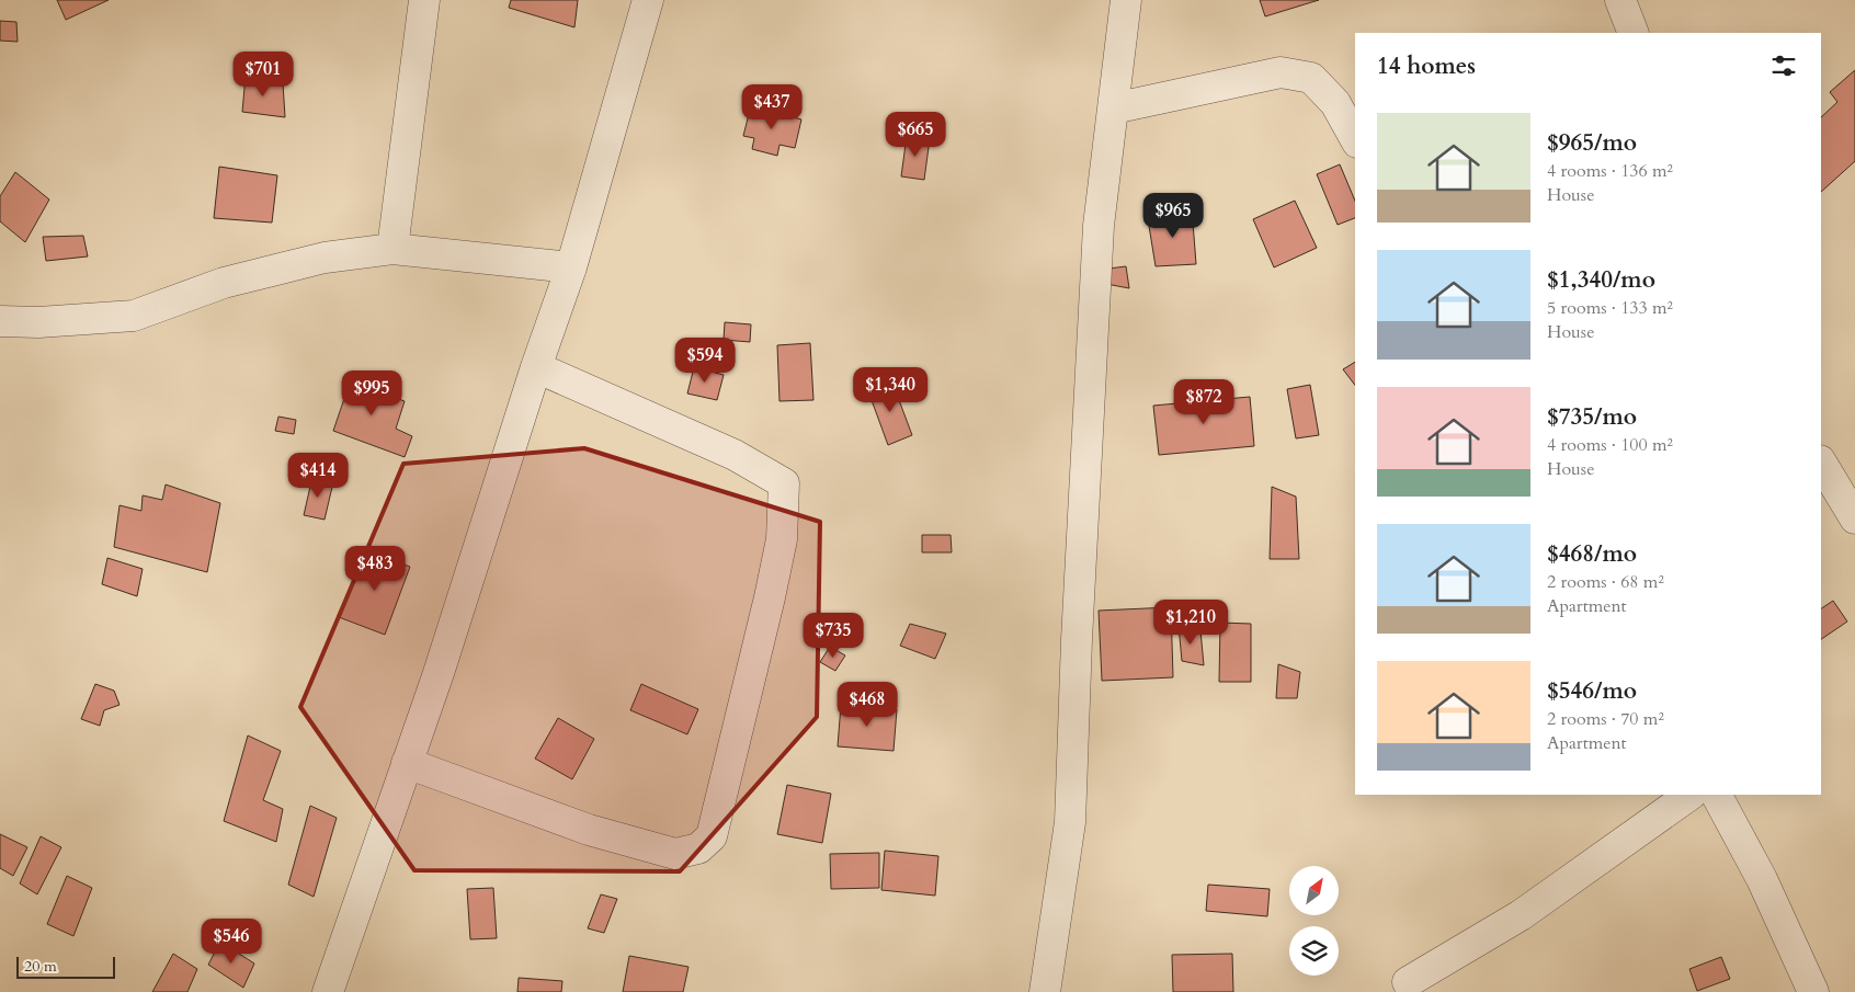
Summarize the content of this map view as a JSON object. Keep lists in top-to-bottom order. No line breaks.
{"scale_bar":"20 m","north":"top right","page":{"heading":"14 homes","price":["$701","$437","$665","$965","$594","$1,340","$995","$872","$414","$483","$1,210","$735","$468","$546"],"list":[{"name":"$965/mo","note":"4 rooms · 136 m² · House"},{"name":"$1,340/mo","note":"5 rooms · 133 m² · House"},{"name":"$735/mo","note":"4 rooms · 100 m² · House"},{"name":"$468/mo","note":"2 rooms · 68 m² · Apartment"},{"name":"$546/mo","note":"2 rooms · 70 m² · Apartment"}],"scale":"20 m"}}
